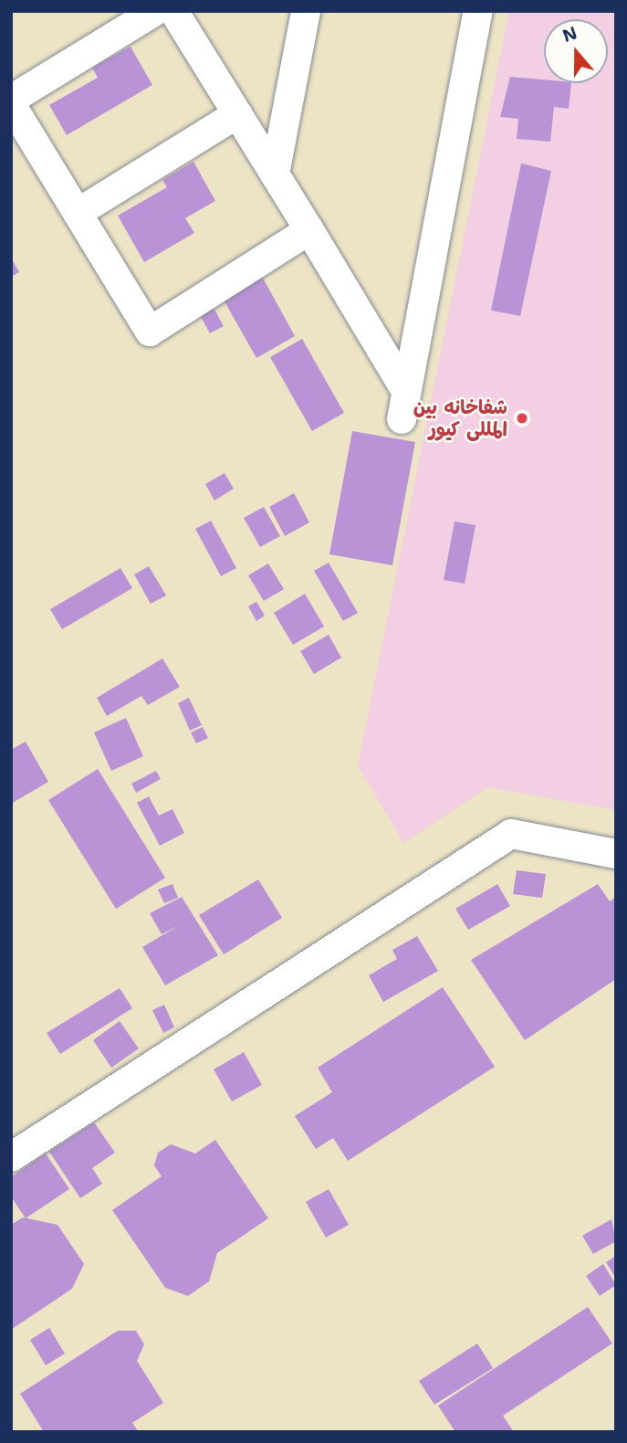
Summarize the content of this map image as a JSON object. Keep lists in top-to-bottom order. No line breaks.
{"places":["شفاخانه بین المللی کیور"],"north":"top"}
